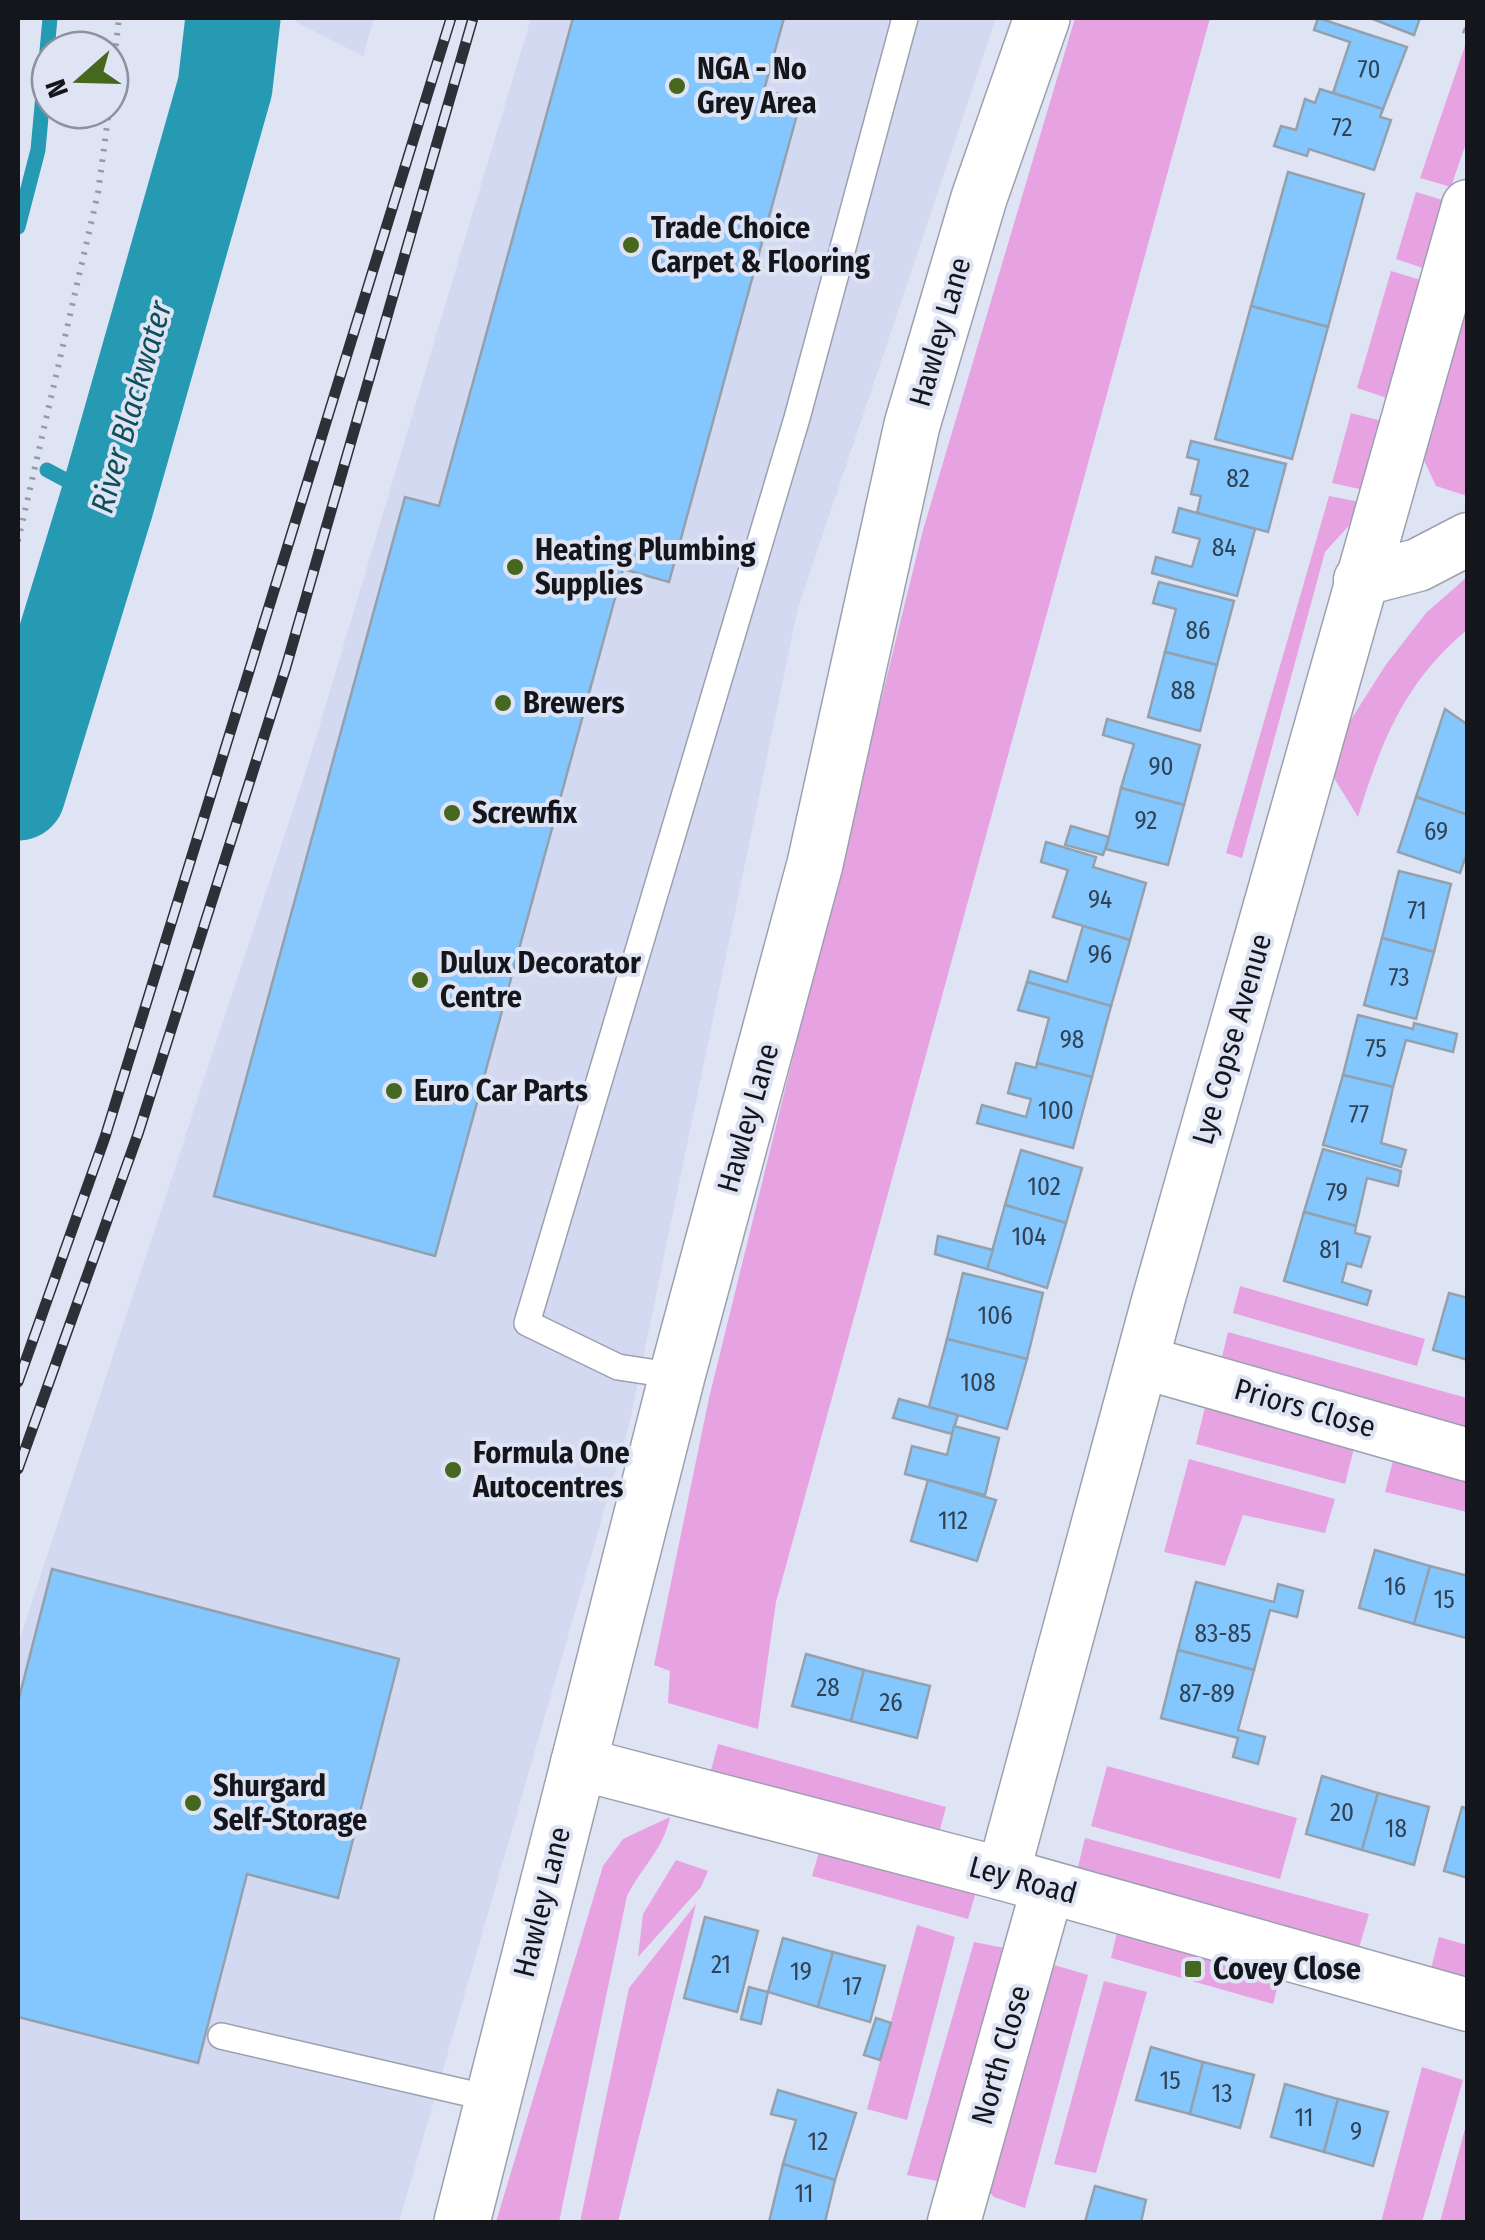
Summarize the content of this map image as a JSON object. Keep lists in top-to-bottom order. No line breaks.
{"streets":{"main road":["Hawley Lane"],"street":["Lye Copse Avenue","Priors Close","Ley Road","North Close"]},"crossings":[["Hawley Lane","Ley Road"],["Lye Copse Avenue","Priors Close"],["Lye Copse Avenue","Ley Road"],["Lye Copse Avenue","North Close"],["Ley Road","North Close"]],"water":["River Blackwater"],"places":{"other":["NGA - No Grey Area","Trade Choice Carpet & Flooring","Heating Plumbing Supplies","Brewers","Screwfix","Dulux Decorator Centre","Euro Car Parts","Formula One Autocentres","Shurgard Self-Storage"],"transit":["Covey Close"]},"house_numbers":["70","72","82","84","86","88","90","92","69","94","71","96","73","98","75","100","77","102","79","104","81","106","108","112","16","15","83-85","28","87-89","26","20","18","21","19","17","15","13","11","9","12","11"],"north":"left"}
